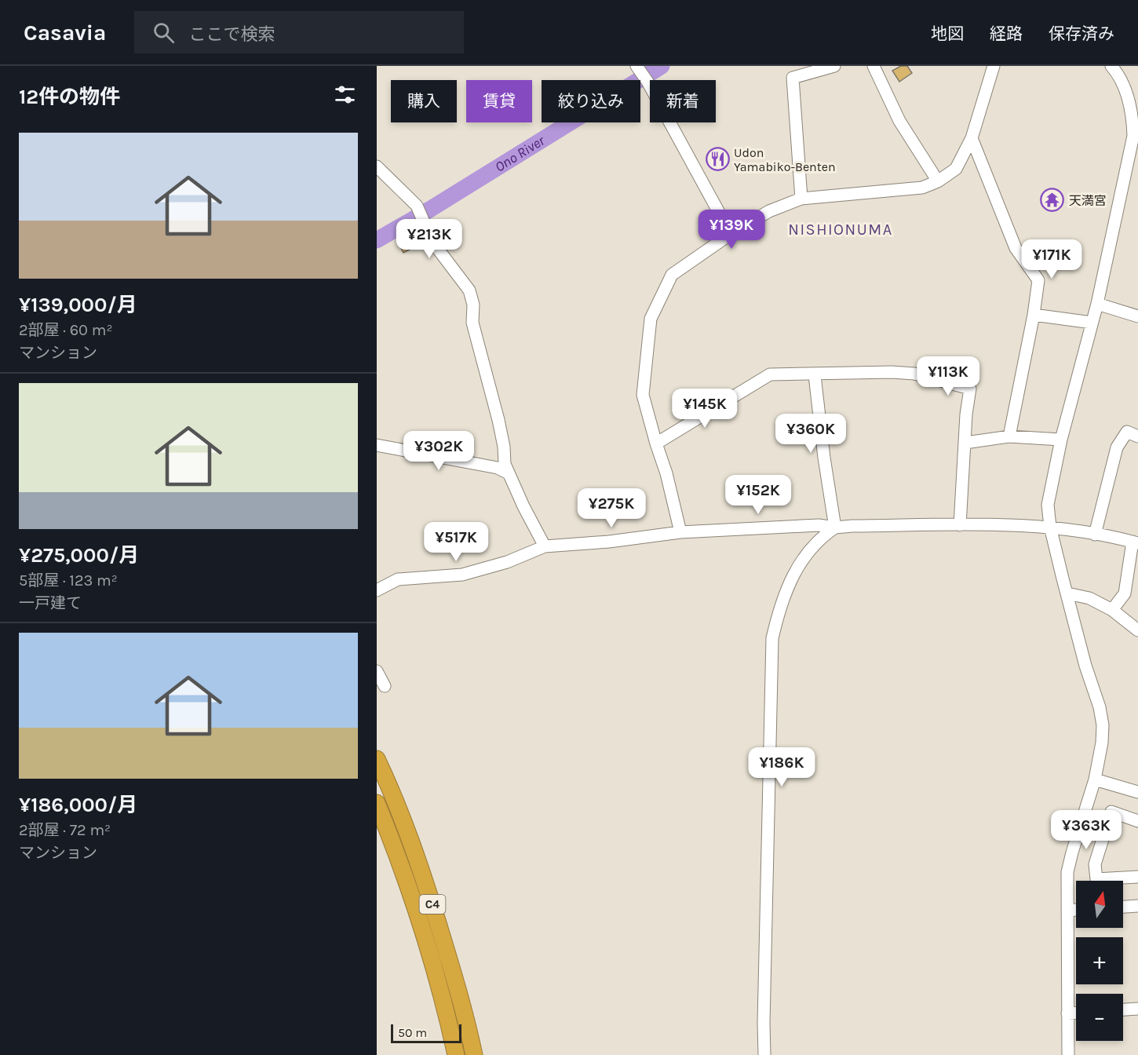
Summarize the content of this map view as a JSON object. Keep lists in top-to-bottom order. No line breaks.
{"streets":{"highway":["C4"]},"districts":["NISHIONUMA"],"water":["Ono River"],"places":{"restaurant":["Udon Yamabiko-Benten"],"temple":["天満宮"]},"scale_bar":"50 m","north":"top","page":{"header":"Casavia","search":"ここで検索","nav":["地図","経路","保存済み"],"heading":"12件の物件","chip":["購入","賃貸","絞り込み","新着"],"list":[{"name":"¥139,000/月","note":"2部屋 · 60 m² · マンション"},{"name":"¥275,000/月","note":"5部屋 · 123 m² · 一戸建て"},{"name":"¥186,000/月","note":"2部屋 · 72 m² · マンション"}],"price":["¥139K","¥213K","¥171K","¥113K","¥145K","¥360K","¥302K","¥152K","¥275K","¥517K","¥186K","¥363K"],"map_buttons":["+","−"],"scale":"50 m"}}
